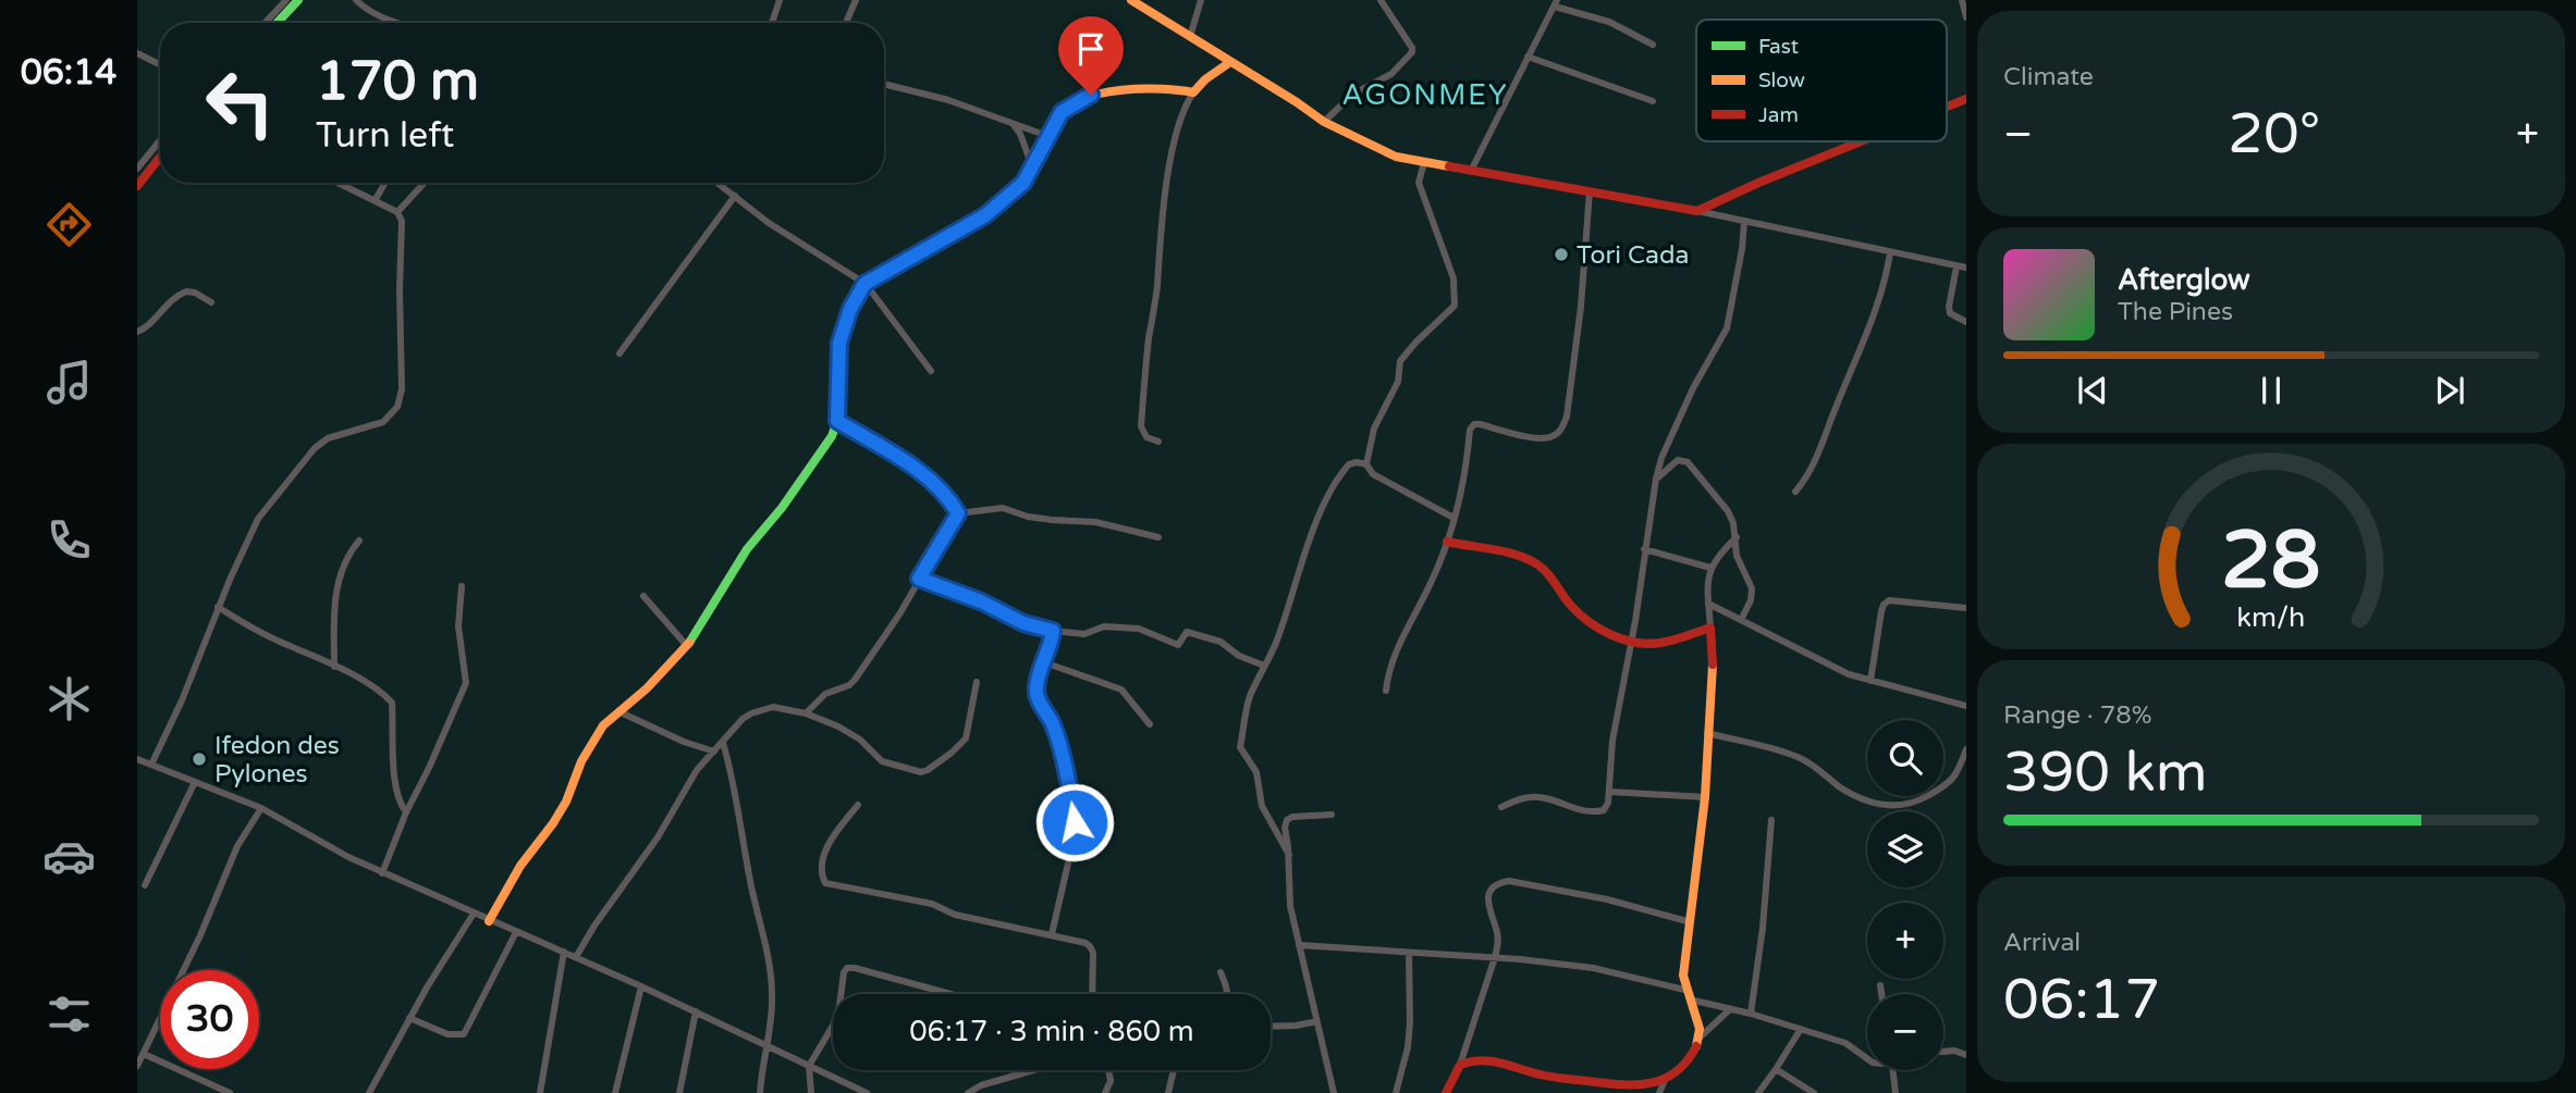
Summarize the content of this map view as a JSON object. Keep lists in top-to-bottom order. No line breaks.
{"districts":["AGONMEY"],"places":["Tori Cada","Ifedon des Pylones"],"legend":["Fast","Slow","Jam"],"page":{"tabs":"06:14","tile":["Climate",["Range · 78%","390 km"],["Arrival","06:17"]],"turn":["170 m","Turn left"],"heat":["−","20°","+"],"song":["Afterglow","The Pines"],"map_buttons":["+","−"],"limit":"30","trip":"06:17 · 3 min · 860 m","gauge":["28","km/h"]}}
